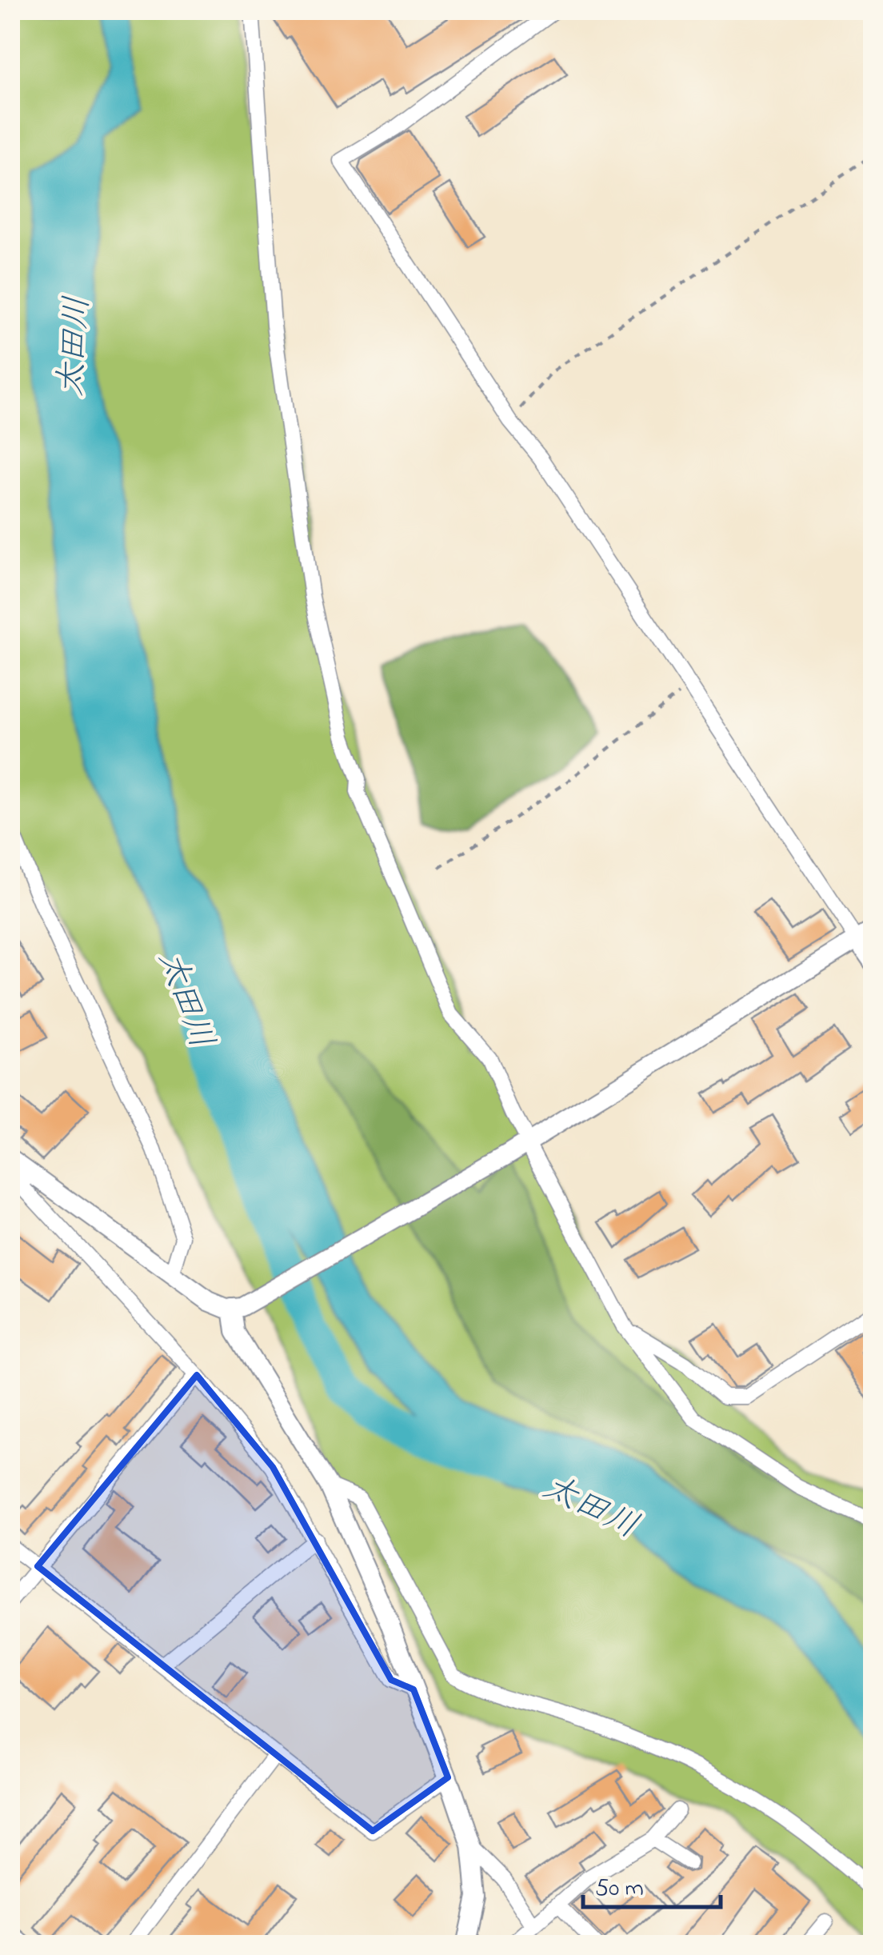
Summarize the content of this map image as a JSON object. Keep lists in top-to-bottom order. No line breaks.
{"water":["太田川"],"scale_bar":"50 m"}
